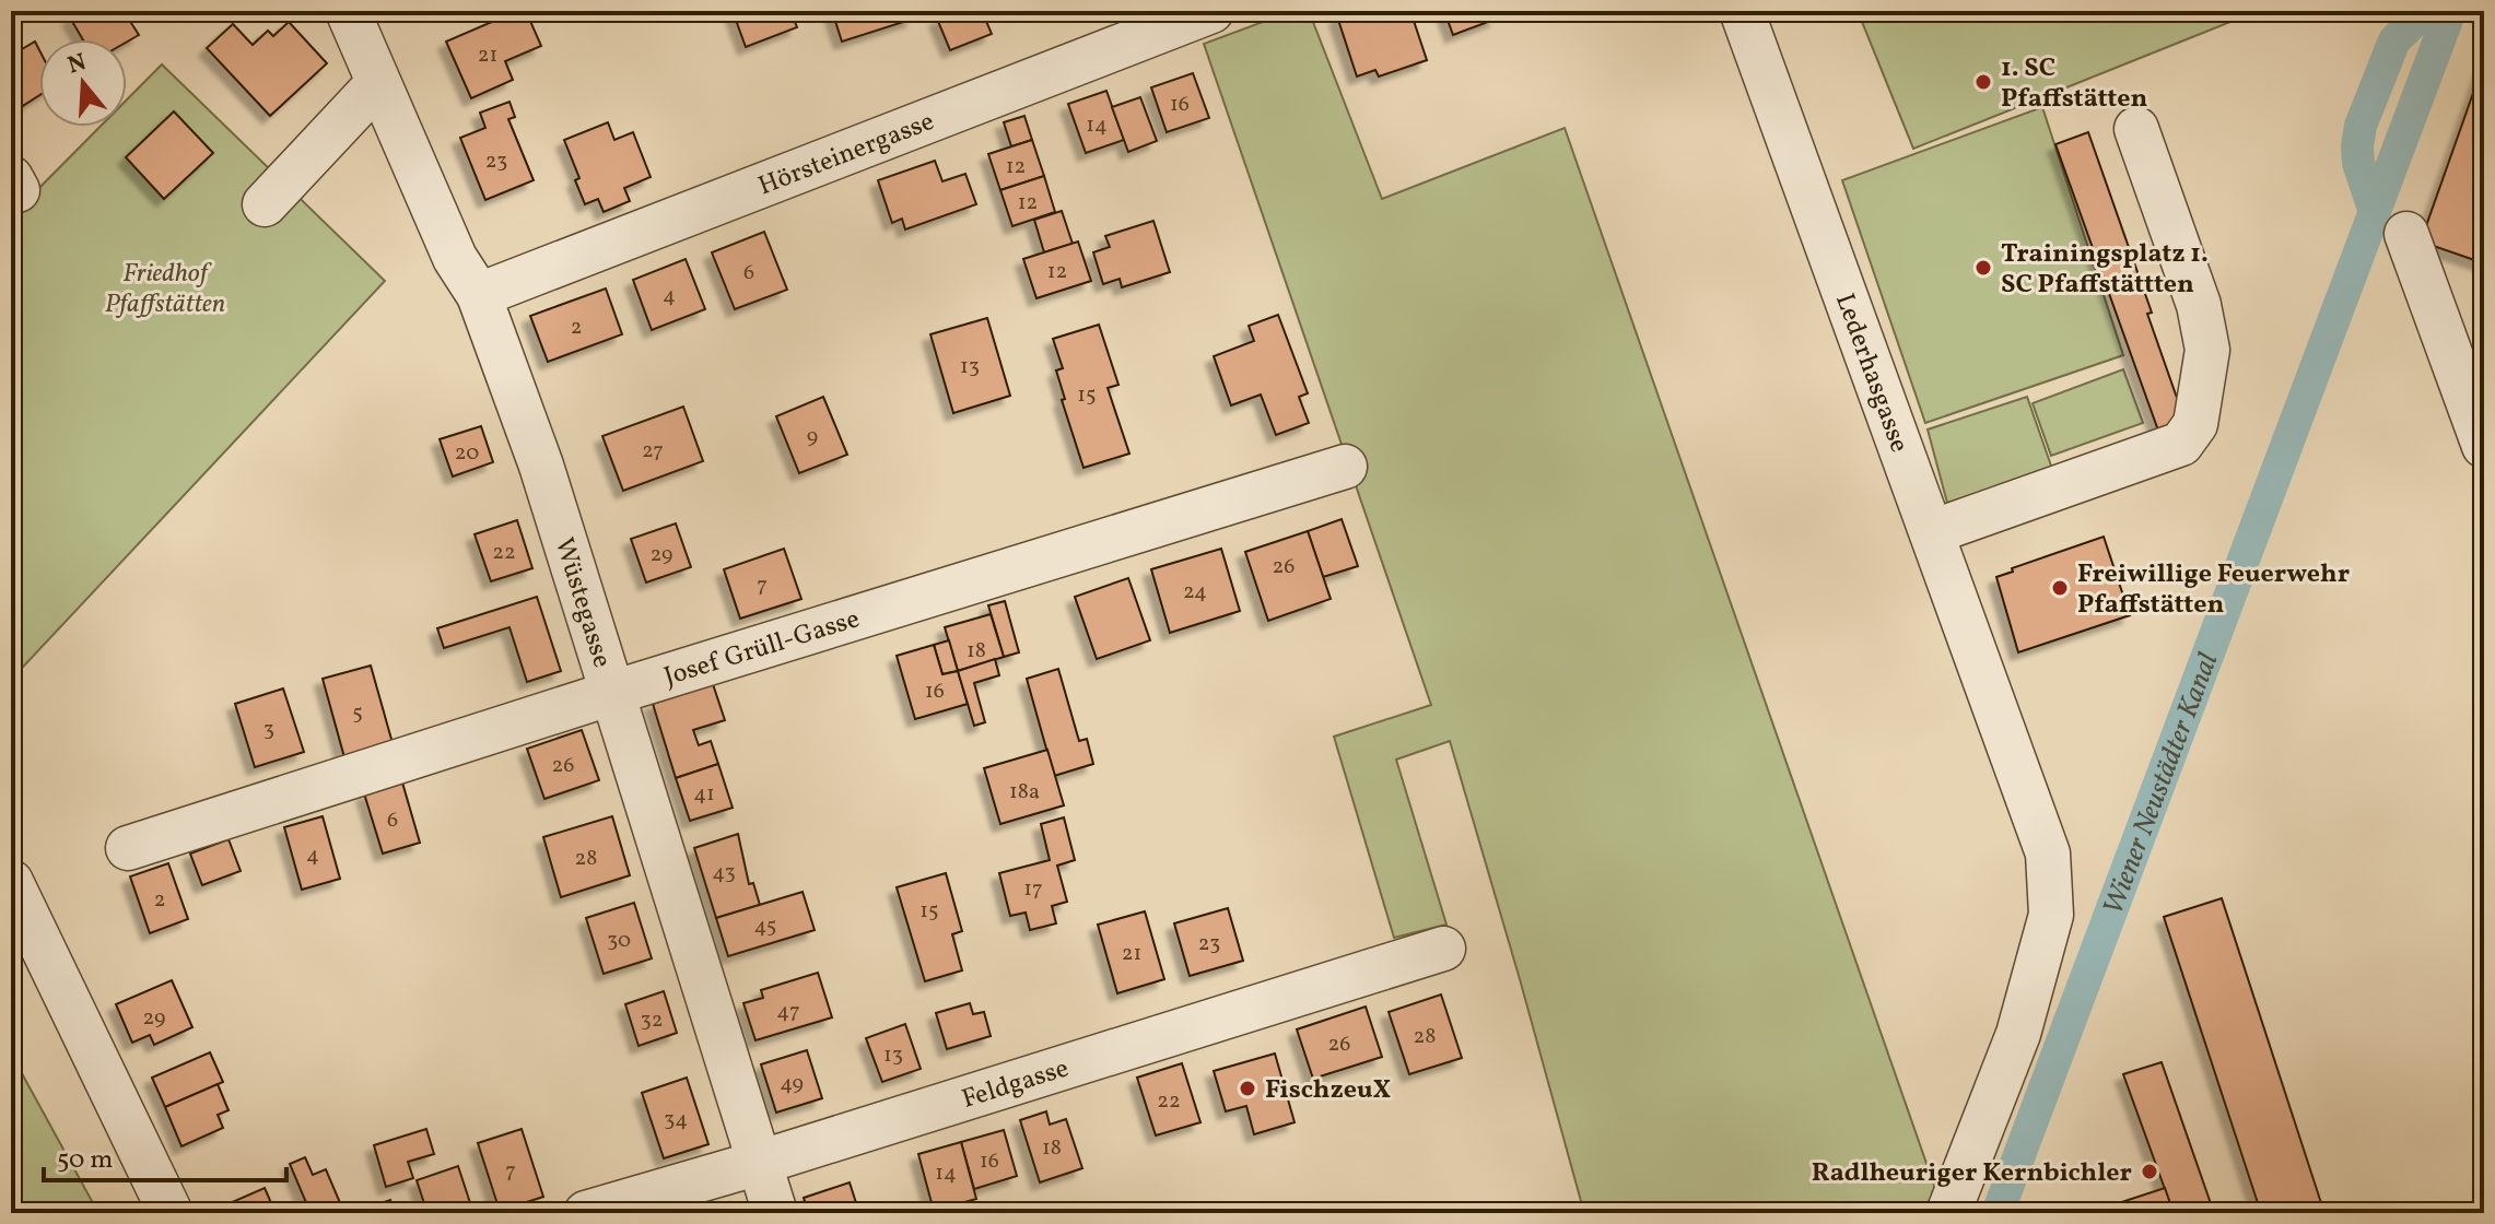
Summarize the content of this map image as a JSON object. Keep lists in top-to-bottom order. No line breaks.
{"streets":{"street":["Hörsteinergasse","Lederhasgasse","Wüstegasse","Josef Grüll-Gasse","Feldgasse"]},"crossings":[["Hörsteinergasse","Wüstegasse"],["Wüstegasse","Josef Grüll-Gasse"],["Wüstegasse","Feldgasse"]],"water":["Wiener Neustädter Kanal"],"parks":["Friedhof Pfaffstätten"],"places":["1. SC Pfaffstätten","Trainingsplatz 1. SC Pfaffstättten","Freiwillige Feuerwehr Pfaffstätten","FischzeuX","Radlheuriger Kernbichler"],"house_numbers":["21","16","14","23","12","12","12","6","4","2","13","15","9","27","20","22","29","26","7","24","18","16","5","3","26","18a","41","6","4","28","43","17","2","15","45","30","23","21","47","29","32","28","26","13","49","22","34","18","16","7","14"],"scale_bar":"50 m","north":"top"}
